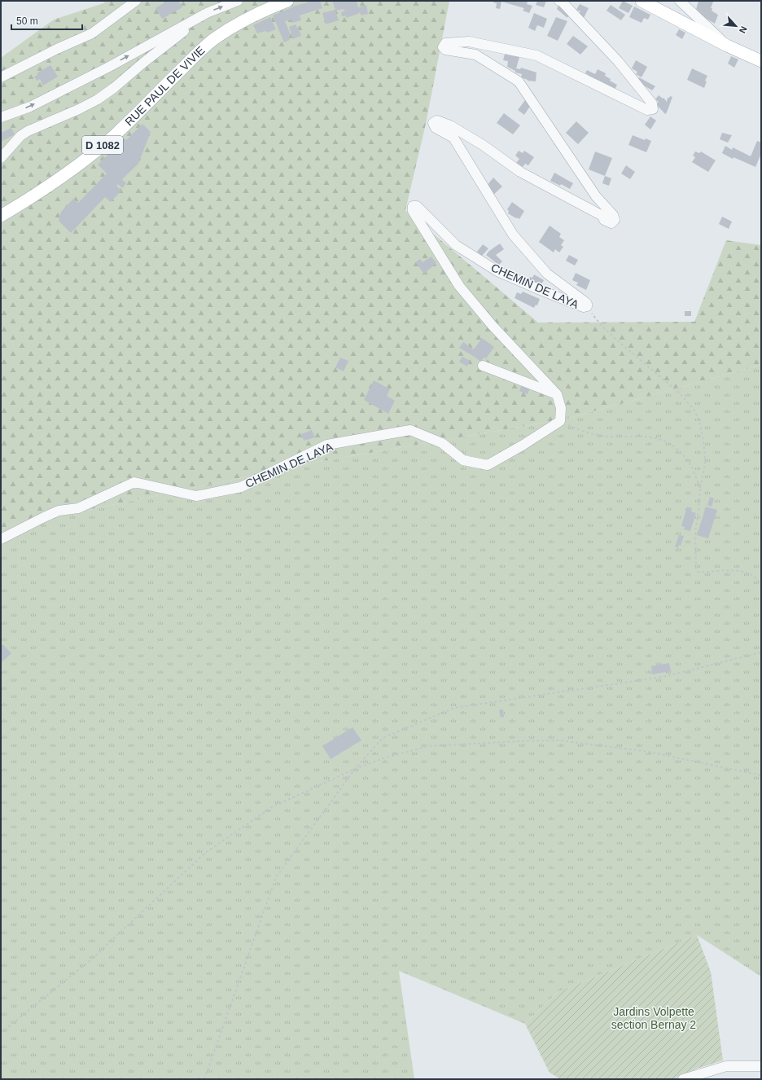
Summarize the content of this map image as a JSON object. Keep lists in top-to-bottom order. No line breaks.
{"streets":{"main road":["RUE PAUL DE VIVIE","D 1082"],"street":["CHEMIN DE LAYA"]},"parks":["Jardins Volpette section Bernay 2"],"scale_bar":"50 m","north":"bottom right"}
